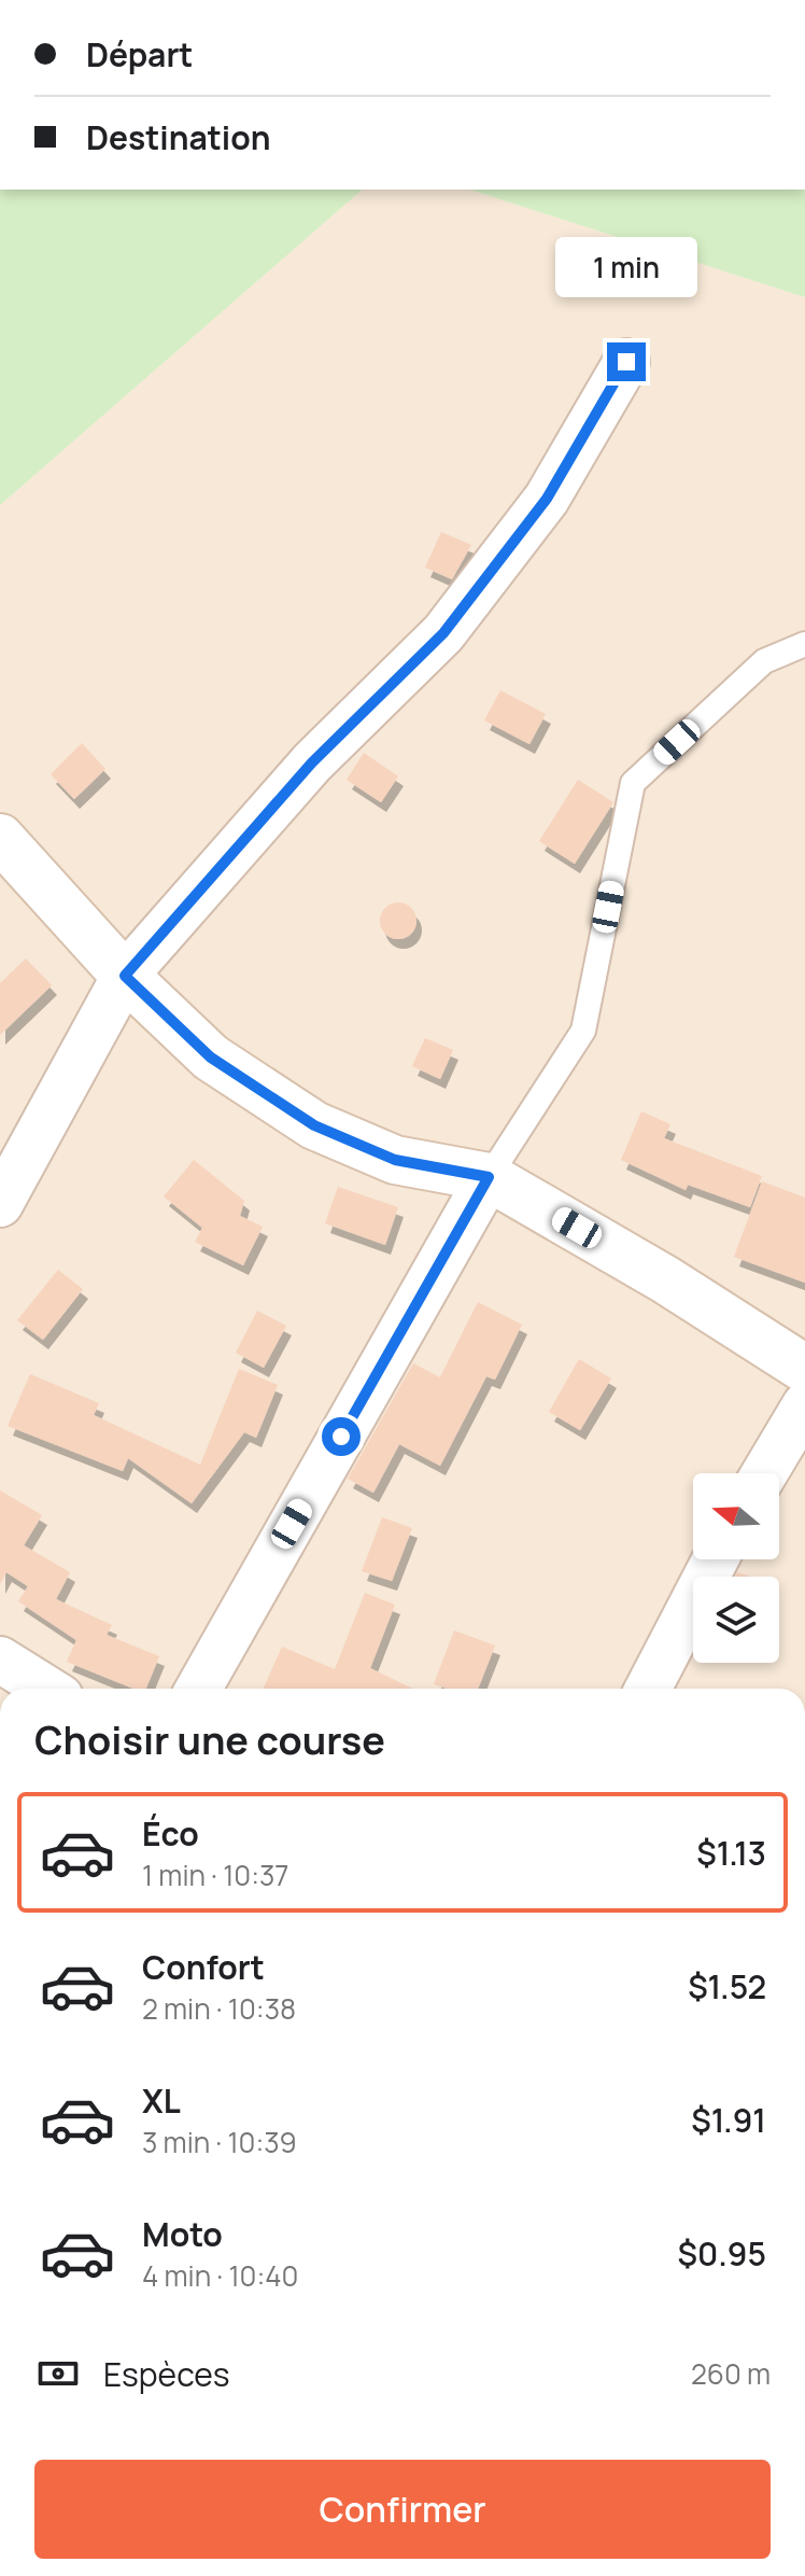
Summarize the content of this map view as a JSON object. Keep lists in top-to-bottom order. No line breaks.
{"north":"left","page":{"banner":["Départ","Destination"],"bubble":"1 min","heading":"Choisir une course","list":[{"name":"Éco","note":"1 min · 10:37","value":"$1.13"},{"name":"Confort","note":"2 min · 10:38","value":"$1.52"},{"name":"XL","note":"3 min · 10:39","value":"$1.91"},{"name":"Moto","note":"4 min · 10:40","value":"$0.95"}],"pay":["Espèces","260 m"],"buttons":"Confirmer"}}
